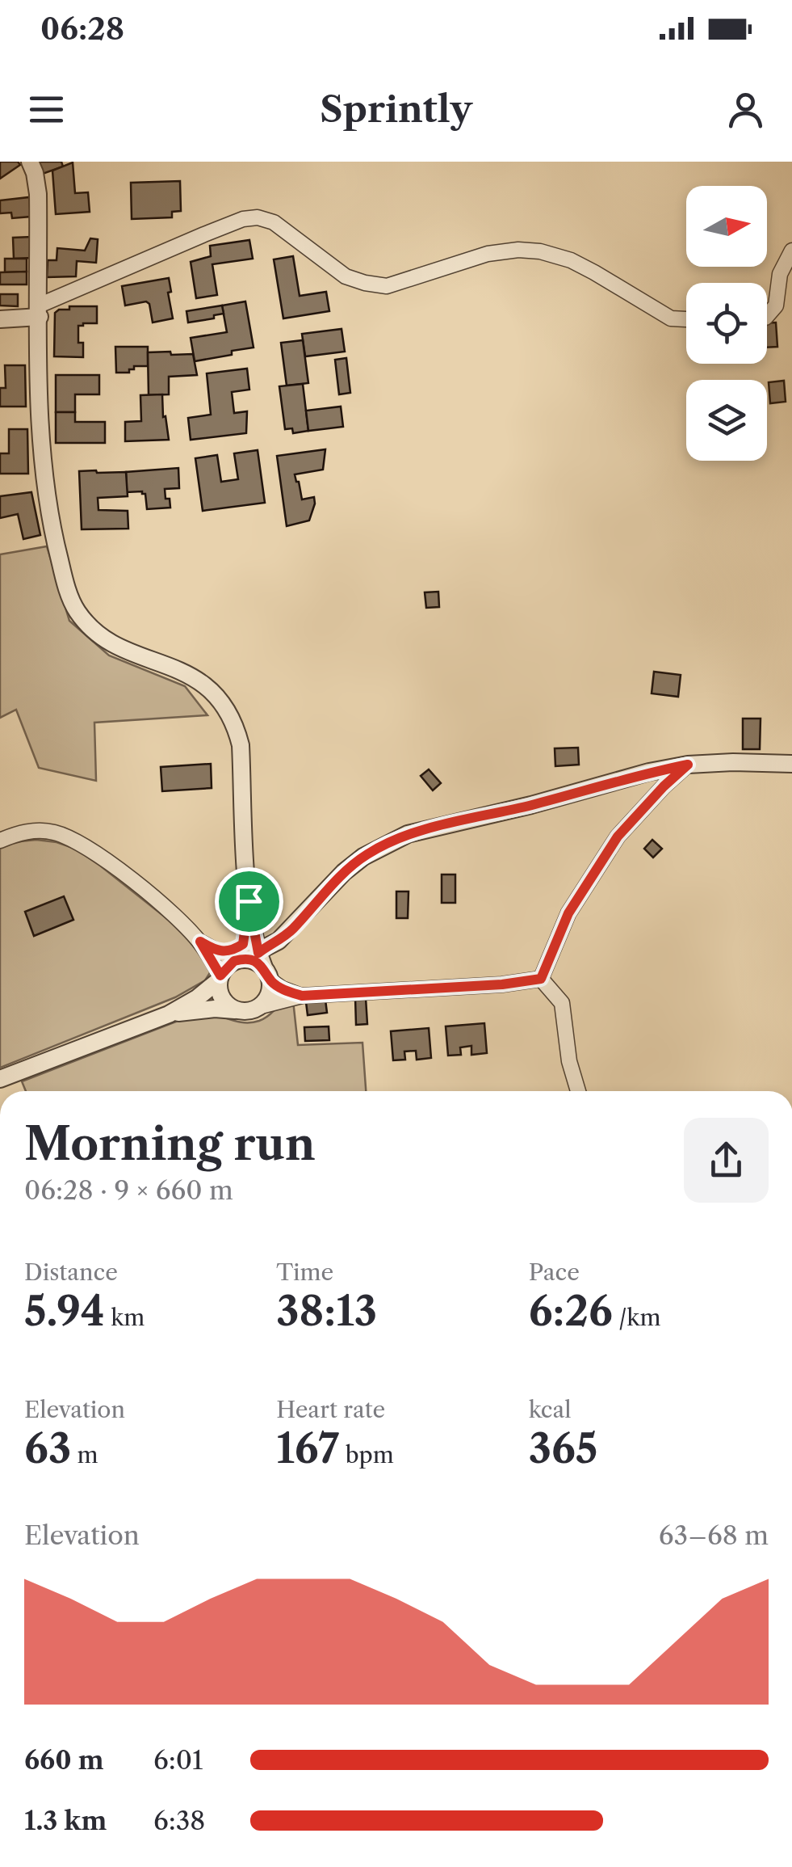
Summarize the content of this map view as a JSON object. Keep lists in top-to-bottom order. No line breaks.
{"north":"right","page":{"status":"06:28","header":"Sprintly","heading":["Morning run","06:28 · 9 × 660 m"],"stats":[["Distance","5.94 km"],["Time","38:13"],["Pace","6:26 /km"],["Elevation","63 m"],["Heart rate","167 bpm"],["kcal","365"]],"chart":["Elevation","63–68 m"],"list":[{"name":"660 m","note":"6:01"},{"name":"1.3 km","note":"6:38"}]}}
